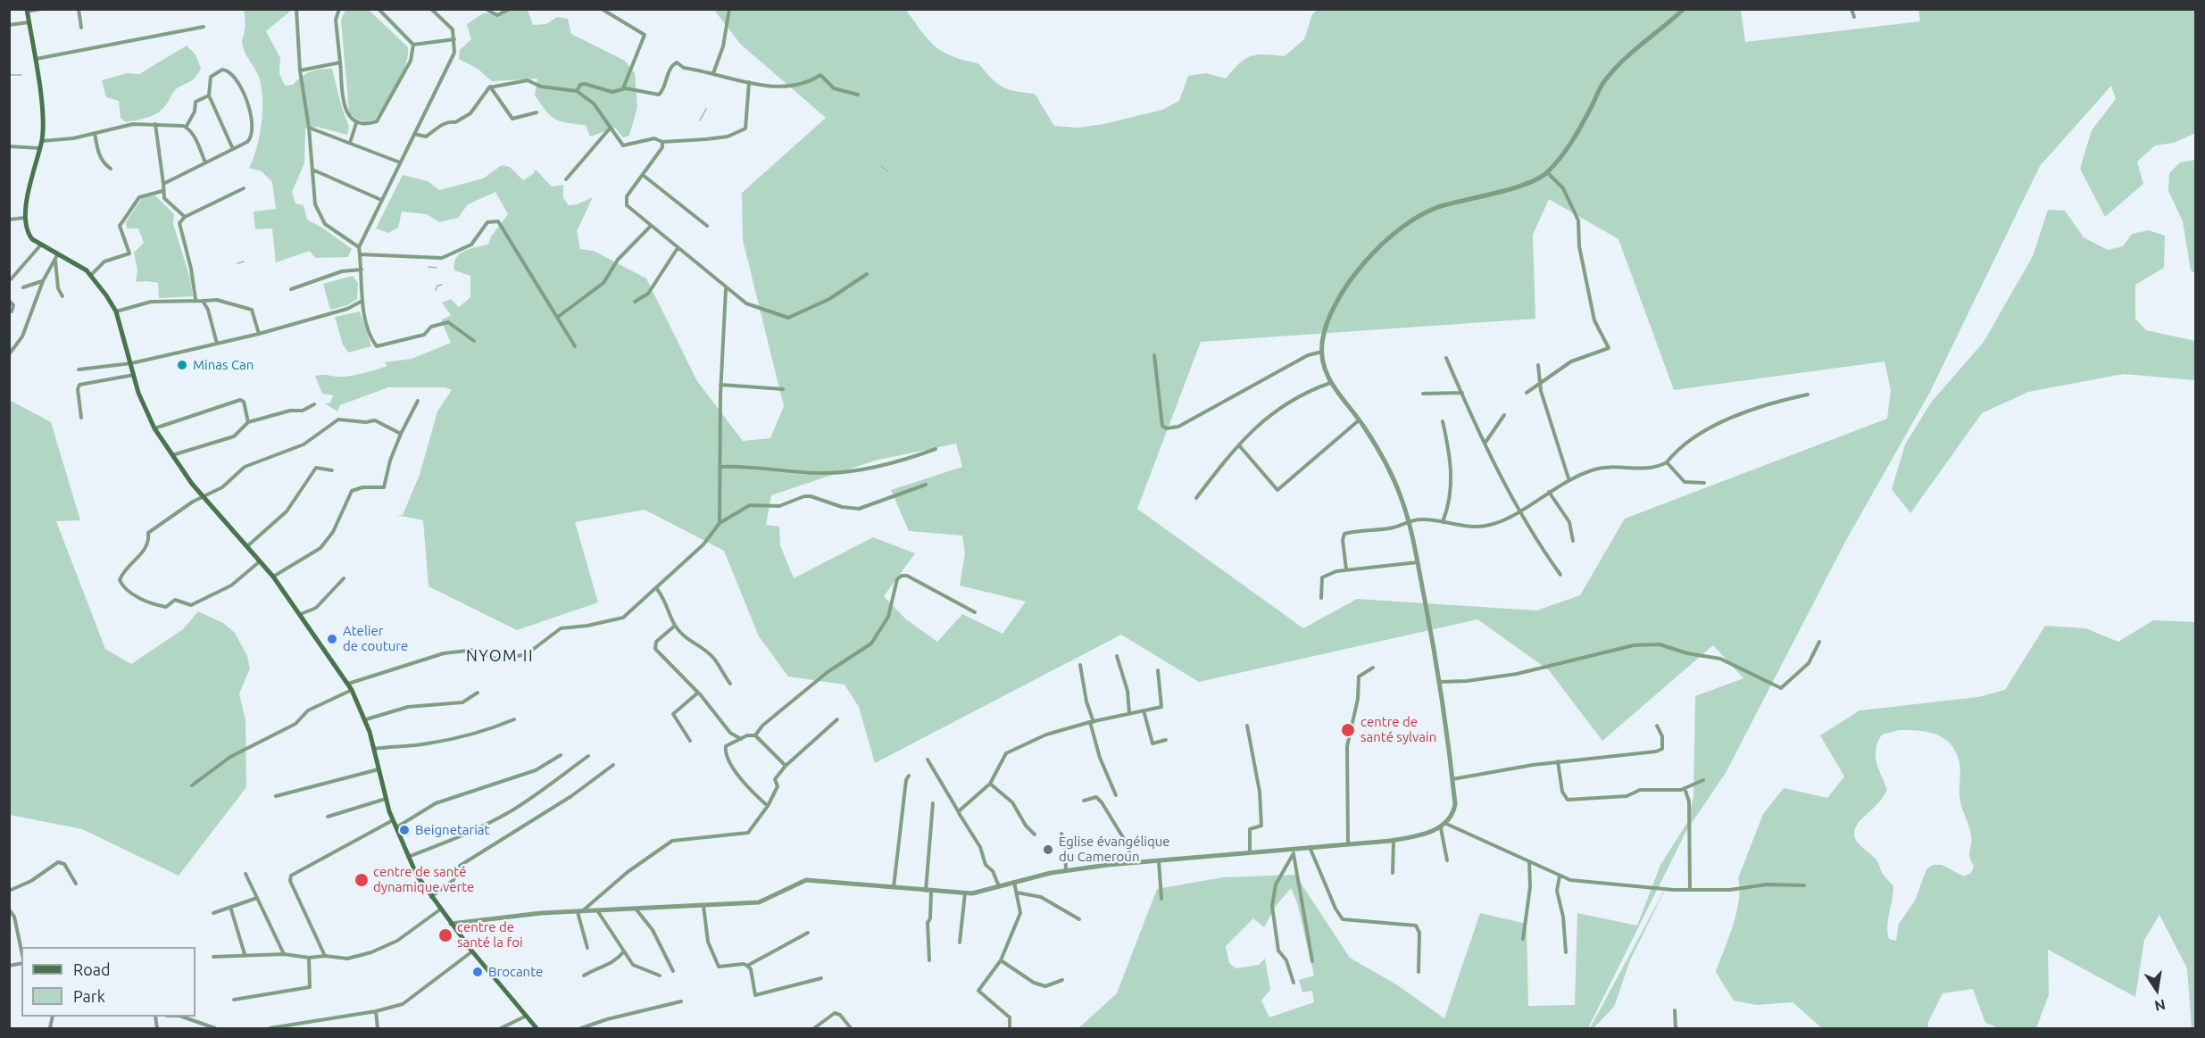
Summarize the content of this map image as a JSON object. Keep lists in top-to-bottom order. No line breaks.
{"districts":["NYOM II"],"places":["Minas Can","Atelier de couture","centre de santé sylvain","Beignetariat","Eglise évangélique du Cameroun","centre de santé dynamique verte","centre de santé la foi","Brocante"],"legend":["Road","Park"],"north":"bottom"}
